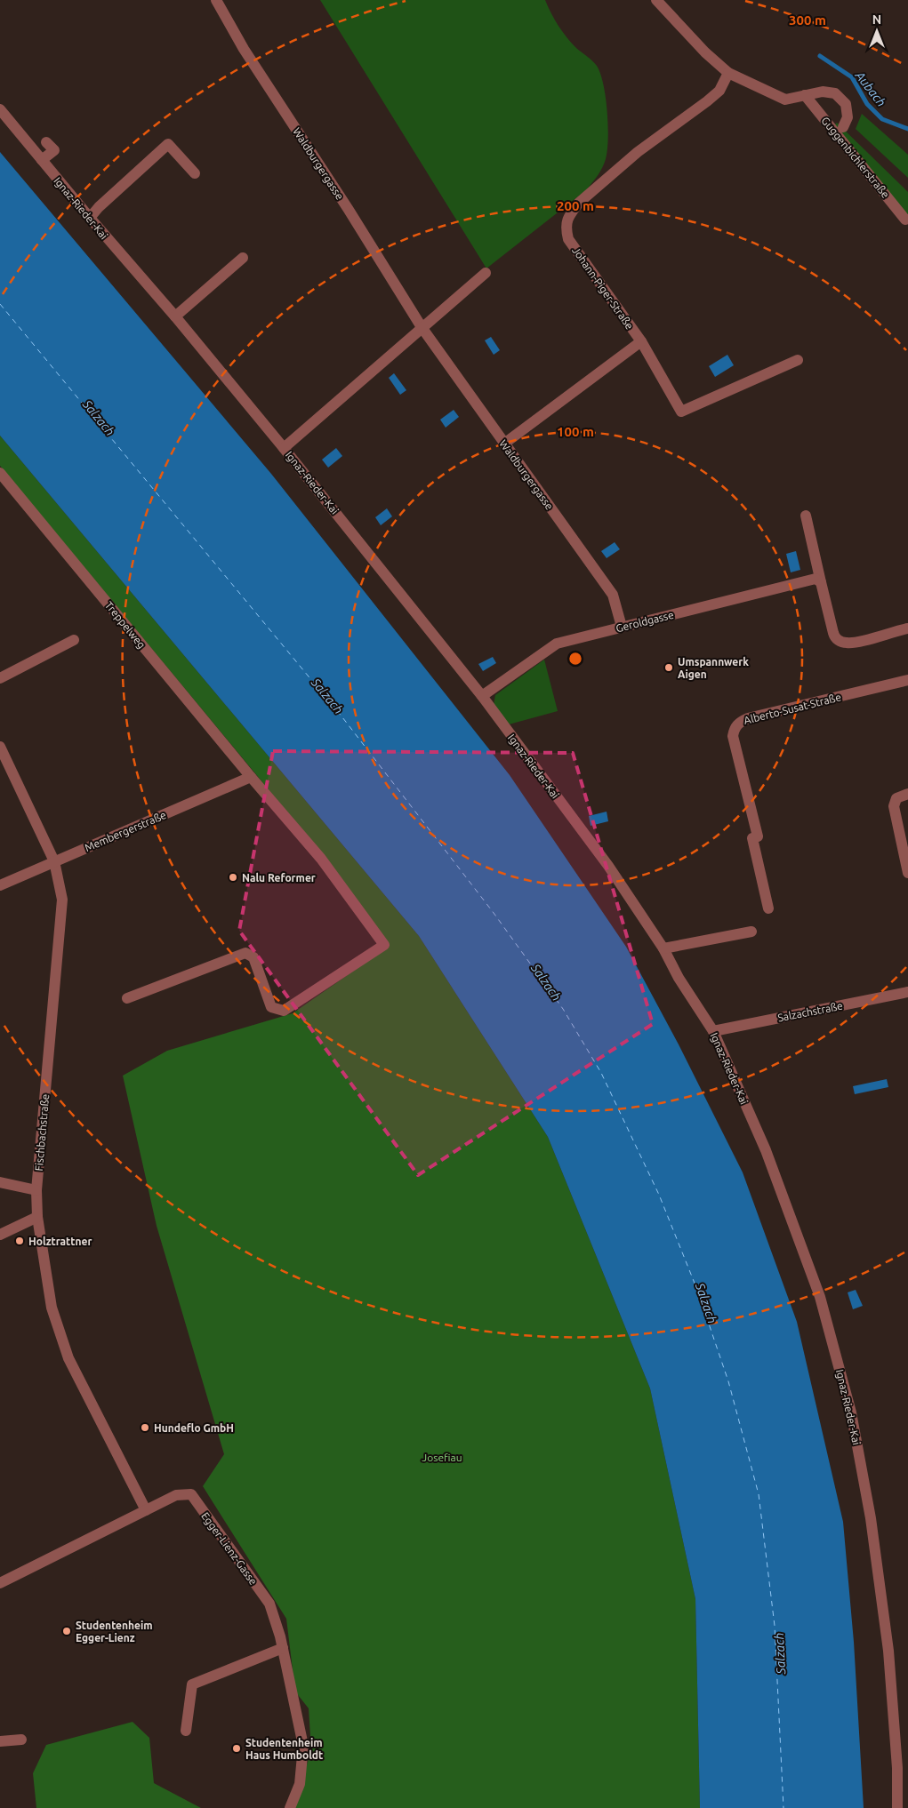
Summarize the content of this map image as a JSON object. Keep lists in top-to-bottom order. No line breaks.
{"streets":{"street":["Guggenbichlerstraße","Waldburgergasse","Ignaz-Rieder-Kai","Johann-Piger-Straße","Geroldgasse","Treppelweg","Alberto-Susat-Straße","Membergerstraße","Salzachstraße","Fischbachstraße","Egger-Lienz-Gasse"]},"crossings":[["Guggenbichlerstraße","Johann-Piger-Straße"],["Waldburgergasse","Ignaz-Rieder-Kai"],["Waldburgergasse","Geroldgasse"],["Ignaz-Rieder-Kai","Geroldgasse"],["Ignaz-Rieder-Kai","Salzachstraße"],["Treppelweg","Membergerstraße"],["Membergerstraße","Fischbachstraße"],["Fischbachstraße","Egger-Lienz-Gasse"]],"water":["Aubach","Salzach"],"parks":["Josefiau"],"places":["Umspannwerk Aigen","Nalu Reformer","Holztrattner","Hundeflo GmbH","Studentenheim Egger-Lienz","Studentenheim Haus Humboldt"],"north":"top","rings":["300 m","200 m","100 m"]}
